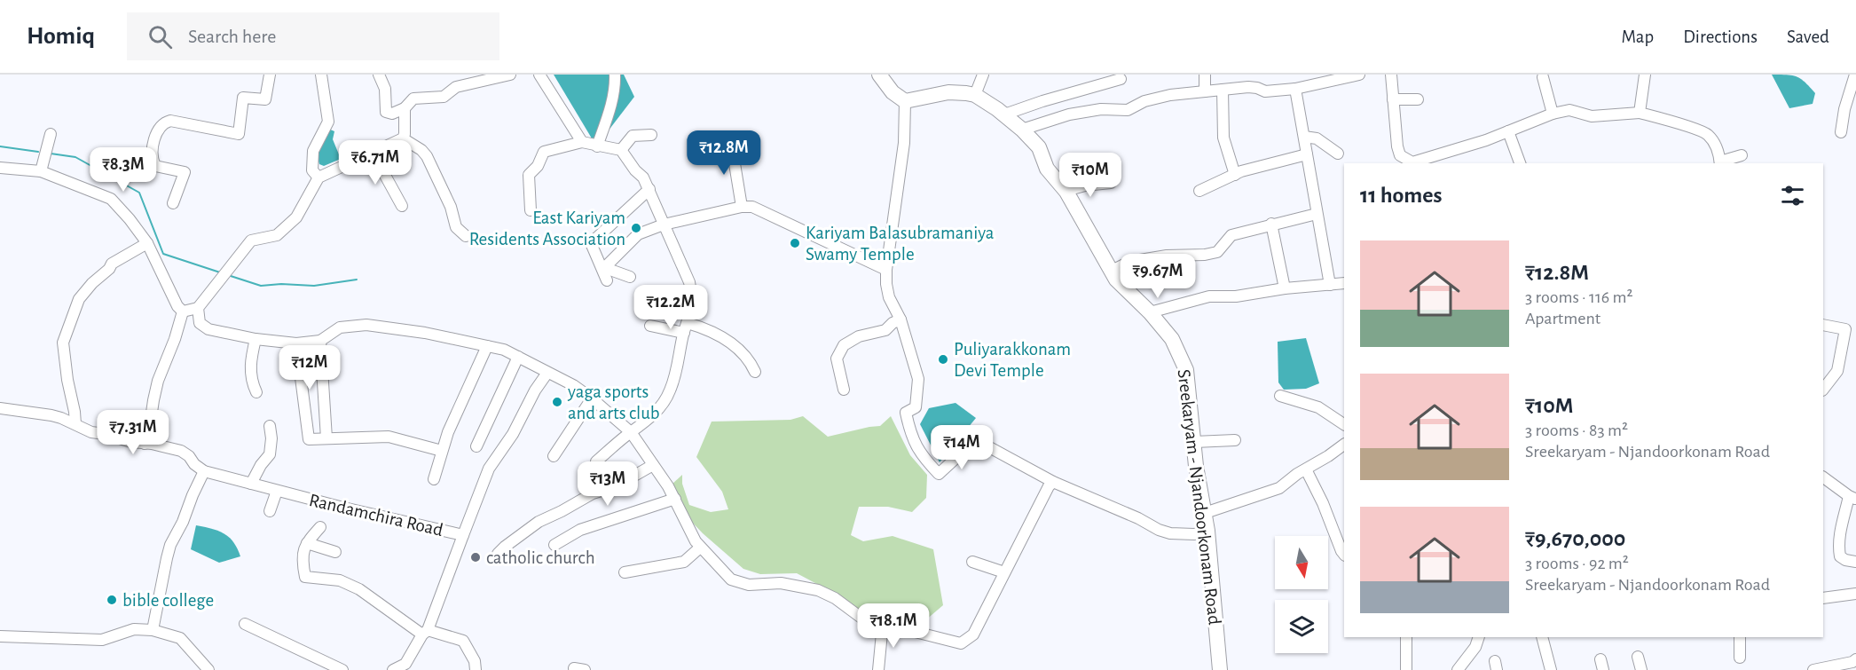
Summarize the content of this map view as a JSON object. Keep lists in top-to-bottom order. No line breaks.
{"streets":{"main road":["Sreekaryam - Njandoorkonam Road"],"street":["Randamchira Road"]},"places":["East Kariyam Residents Association","Kariyam Balasubramaniya Swamy Temple","Puliyarakkonam Devi Temple","yaga sports and arts club","catholic church","bible college"],"north":"bottom","page":{"header":"Homiq","search":"Search here","nav":["Map","Directions","Saved"],"price":["₹12.8M","₹6.71M","₹8.3M","₹10M","₹9.67M","₹12.2M","₹12M","₹7.31M","₹14M","₹13M","₹18.1M"],"heading":"11 homes","list":[{"name":"₹12.8M","note":"3 rooms · 116 m² · Apartment"},{"name":"₹10M","note":"3 rooms · 83 m² · Sreekaryam - Njandoorkonam Road"},{"name":"₹9,670,000","note":"3 rooms · 92 m² · Sreekaryam - Njandoorkonam Road"}]}}
